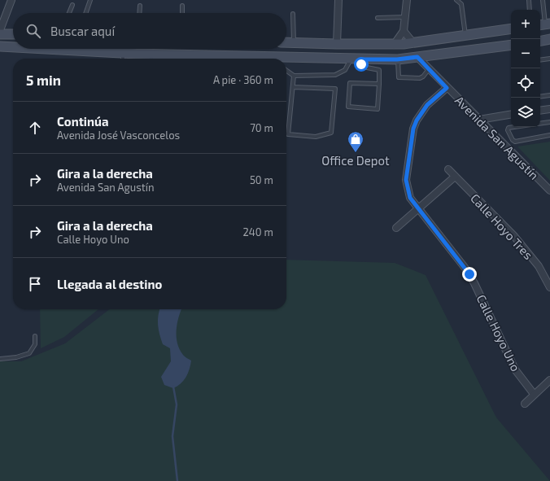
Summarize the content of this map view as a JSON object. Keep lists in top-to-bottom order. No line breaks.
{"streets":{"street":["Avenida San Agustín","Calle Hoyo Tres","Calle Hoyo Uno"]},"crossings":[["Avenida San Agustín","Calle Hoyo Uno"]],"places":{"shop":["Office Depot"]},"page":{"map_buttons":["+","−"],"search":"Buscar aquí","heading":["5 min","A pie · 360 m"],"list":[["Continúa","Avenida José Vasconcelos","70 m"],["Gira a la derecha","Avenida San Agustín","50 m"],["Gira a la derecha","Calle Hoyo Uno","240 m"],"Llegada al destino"]}}
